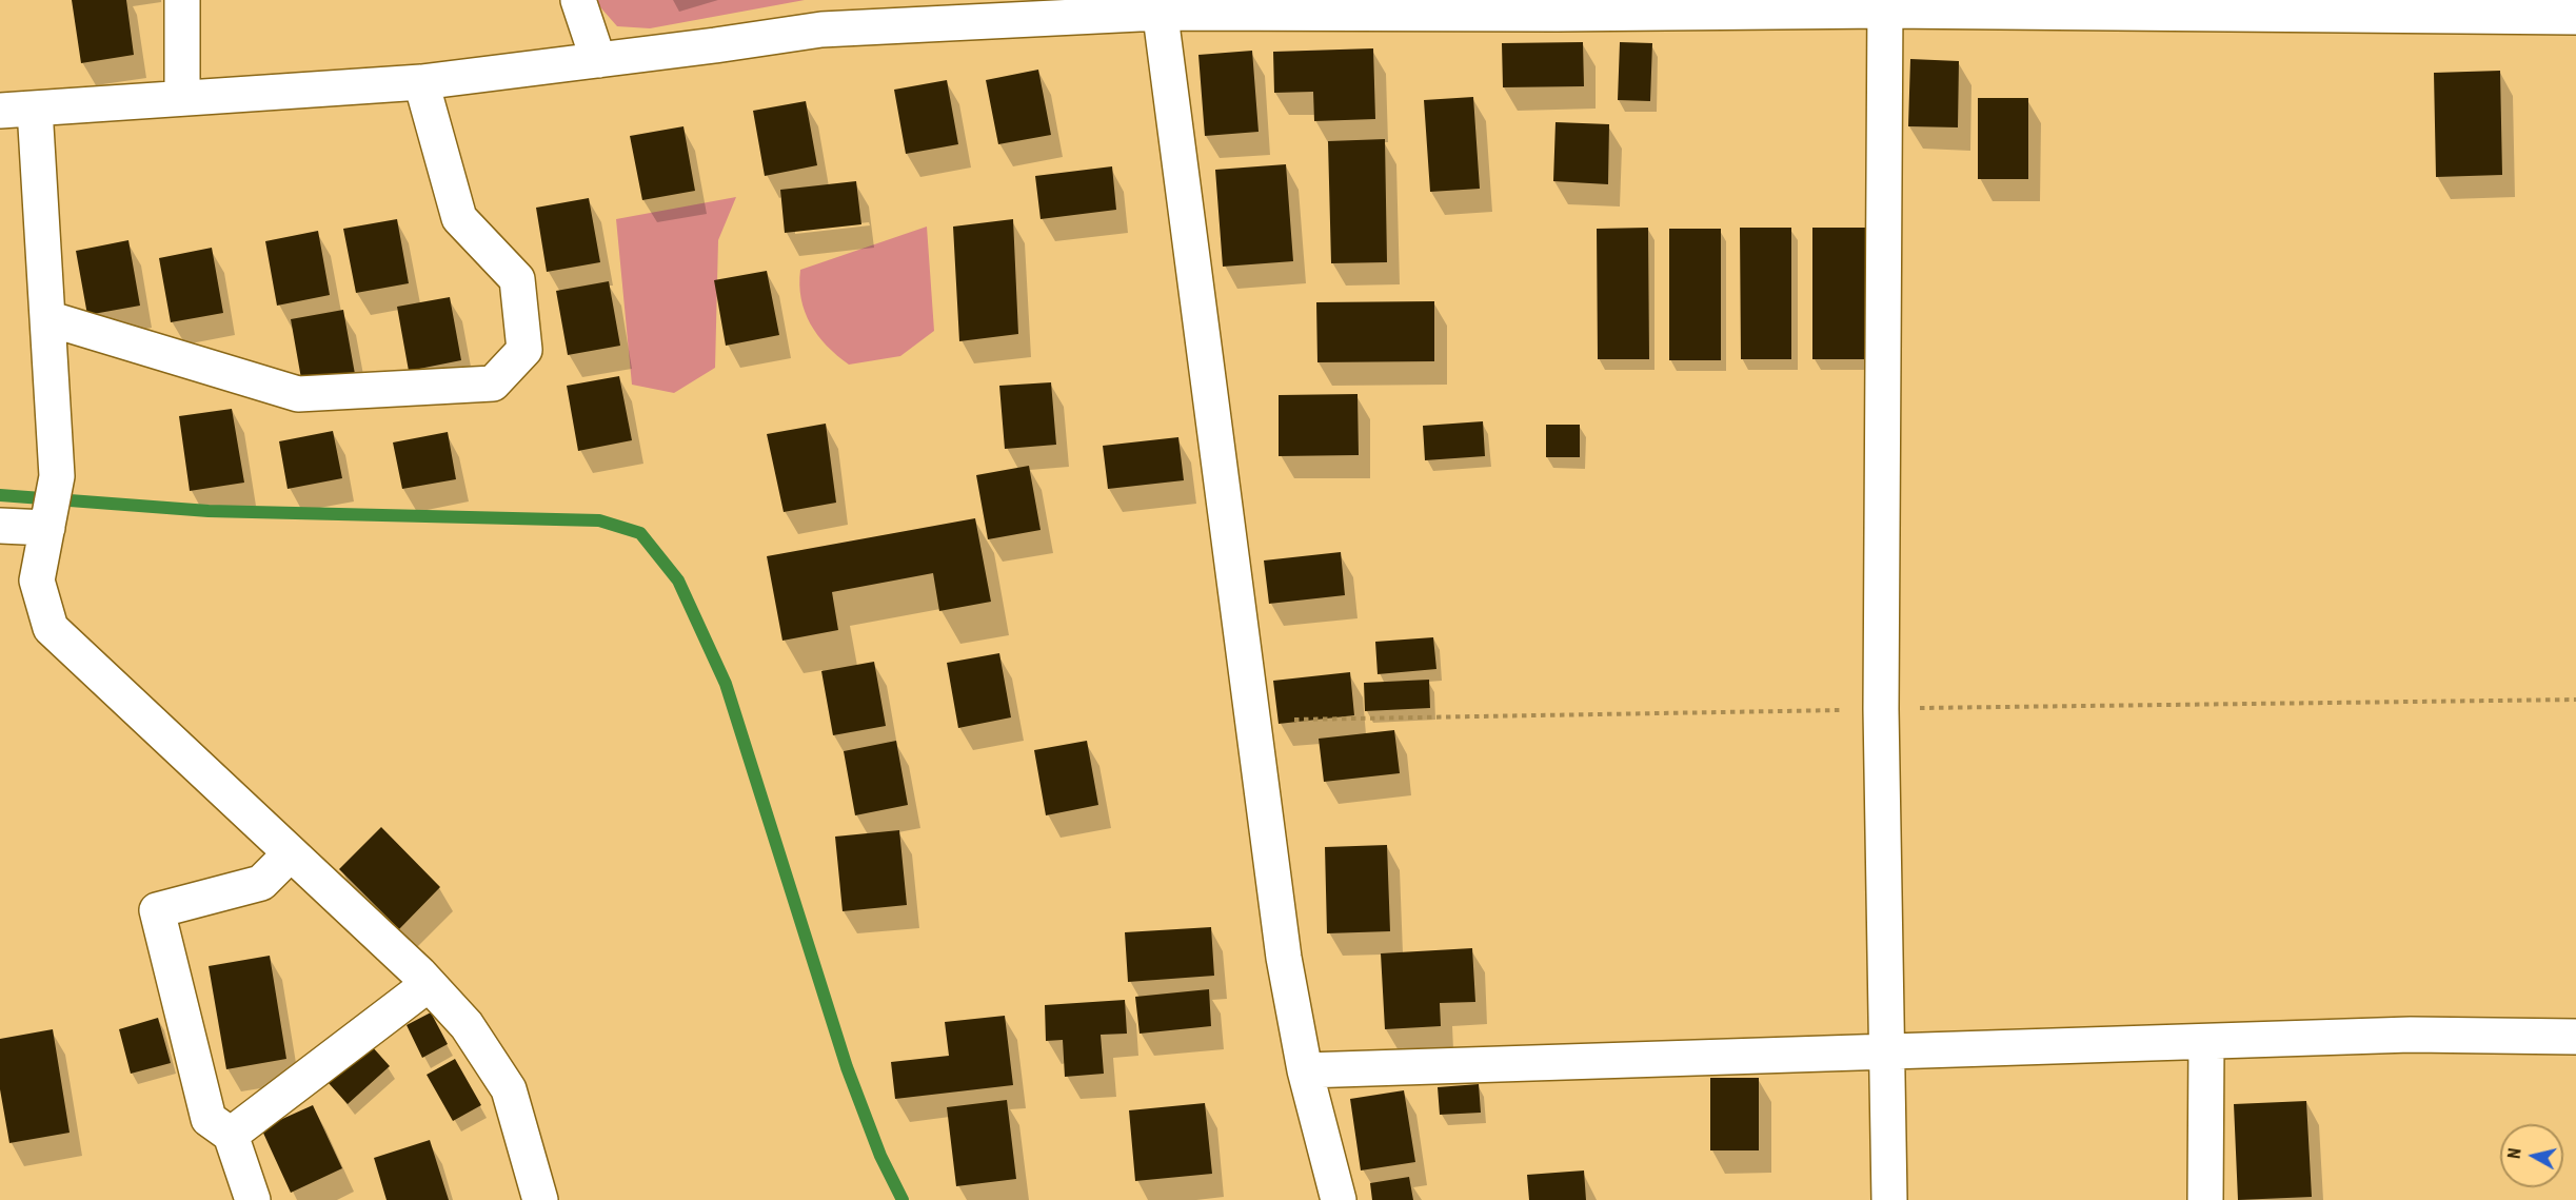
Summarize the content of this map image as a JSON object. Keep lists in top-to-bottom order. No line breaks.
{"north":"left"}
